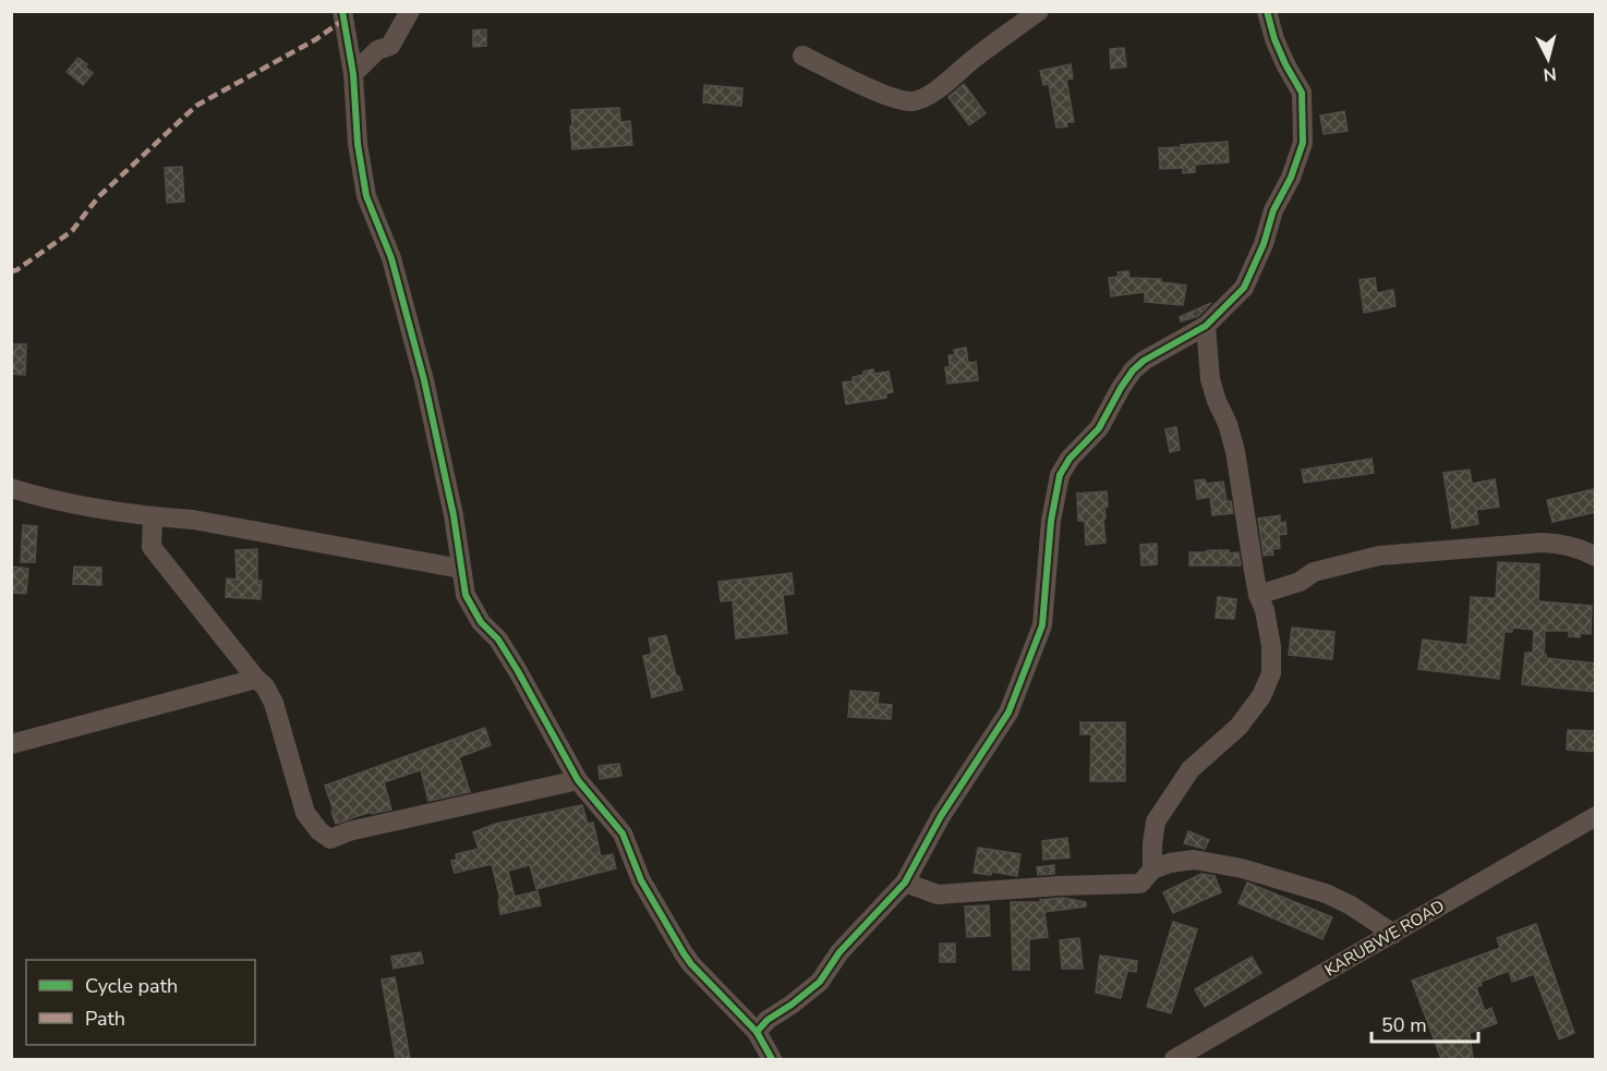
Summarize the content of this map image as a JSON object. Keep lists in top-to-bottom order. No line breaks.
{"streets":{"street":["KARUBWE ROAD"]},"legend":["Cycle path","Path"],"scale_bar":"50 m","north":"bottom"}
